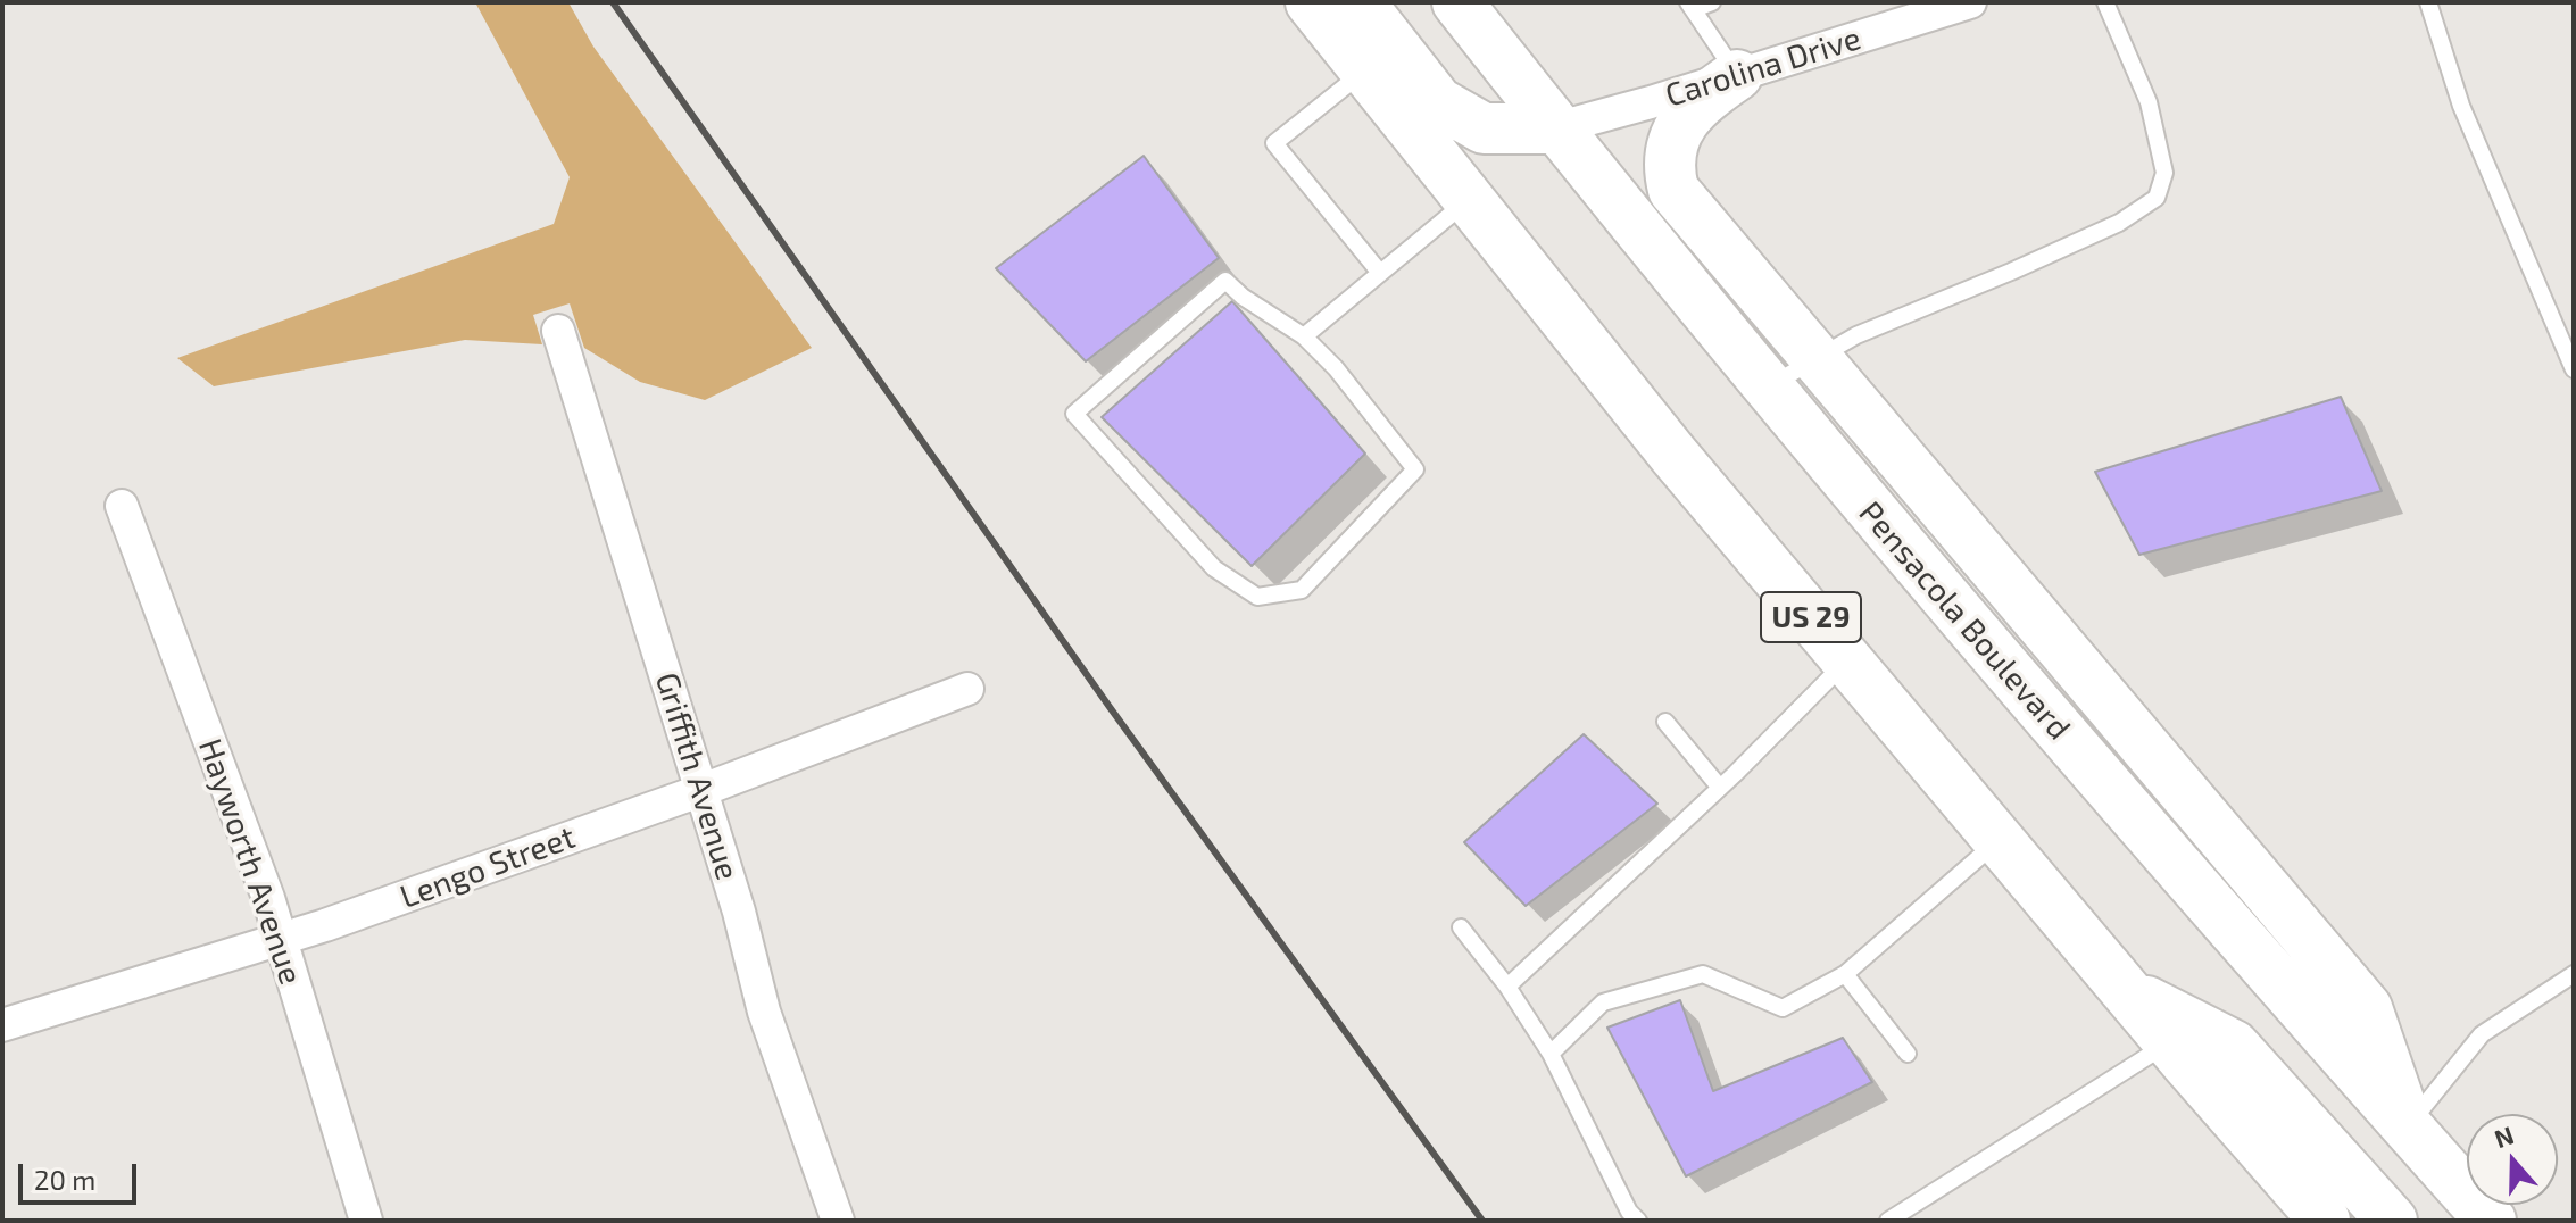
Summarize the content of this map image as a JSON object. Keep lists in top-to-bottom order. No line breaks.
{"streets":{"highway":["US 29","Pensacola Boulevard"],"street":["Carolina Drive","Griffith Avenue","Hayworth Avenue","Lengo Street"]},"crossings":[["Carolina Drive","Pensacola Boulevard"],["Griffith Avenue","Lengo Street"],["Hayworth Avenue","Lengo Street"]],"scale_bar":"20 m","north":"top"}
